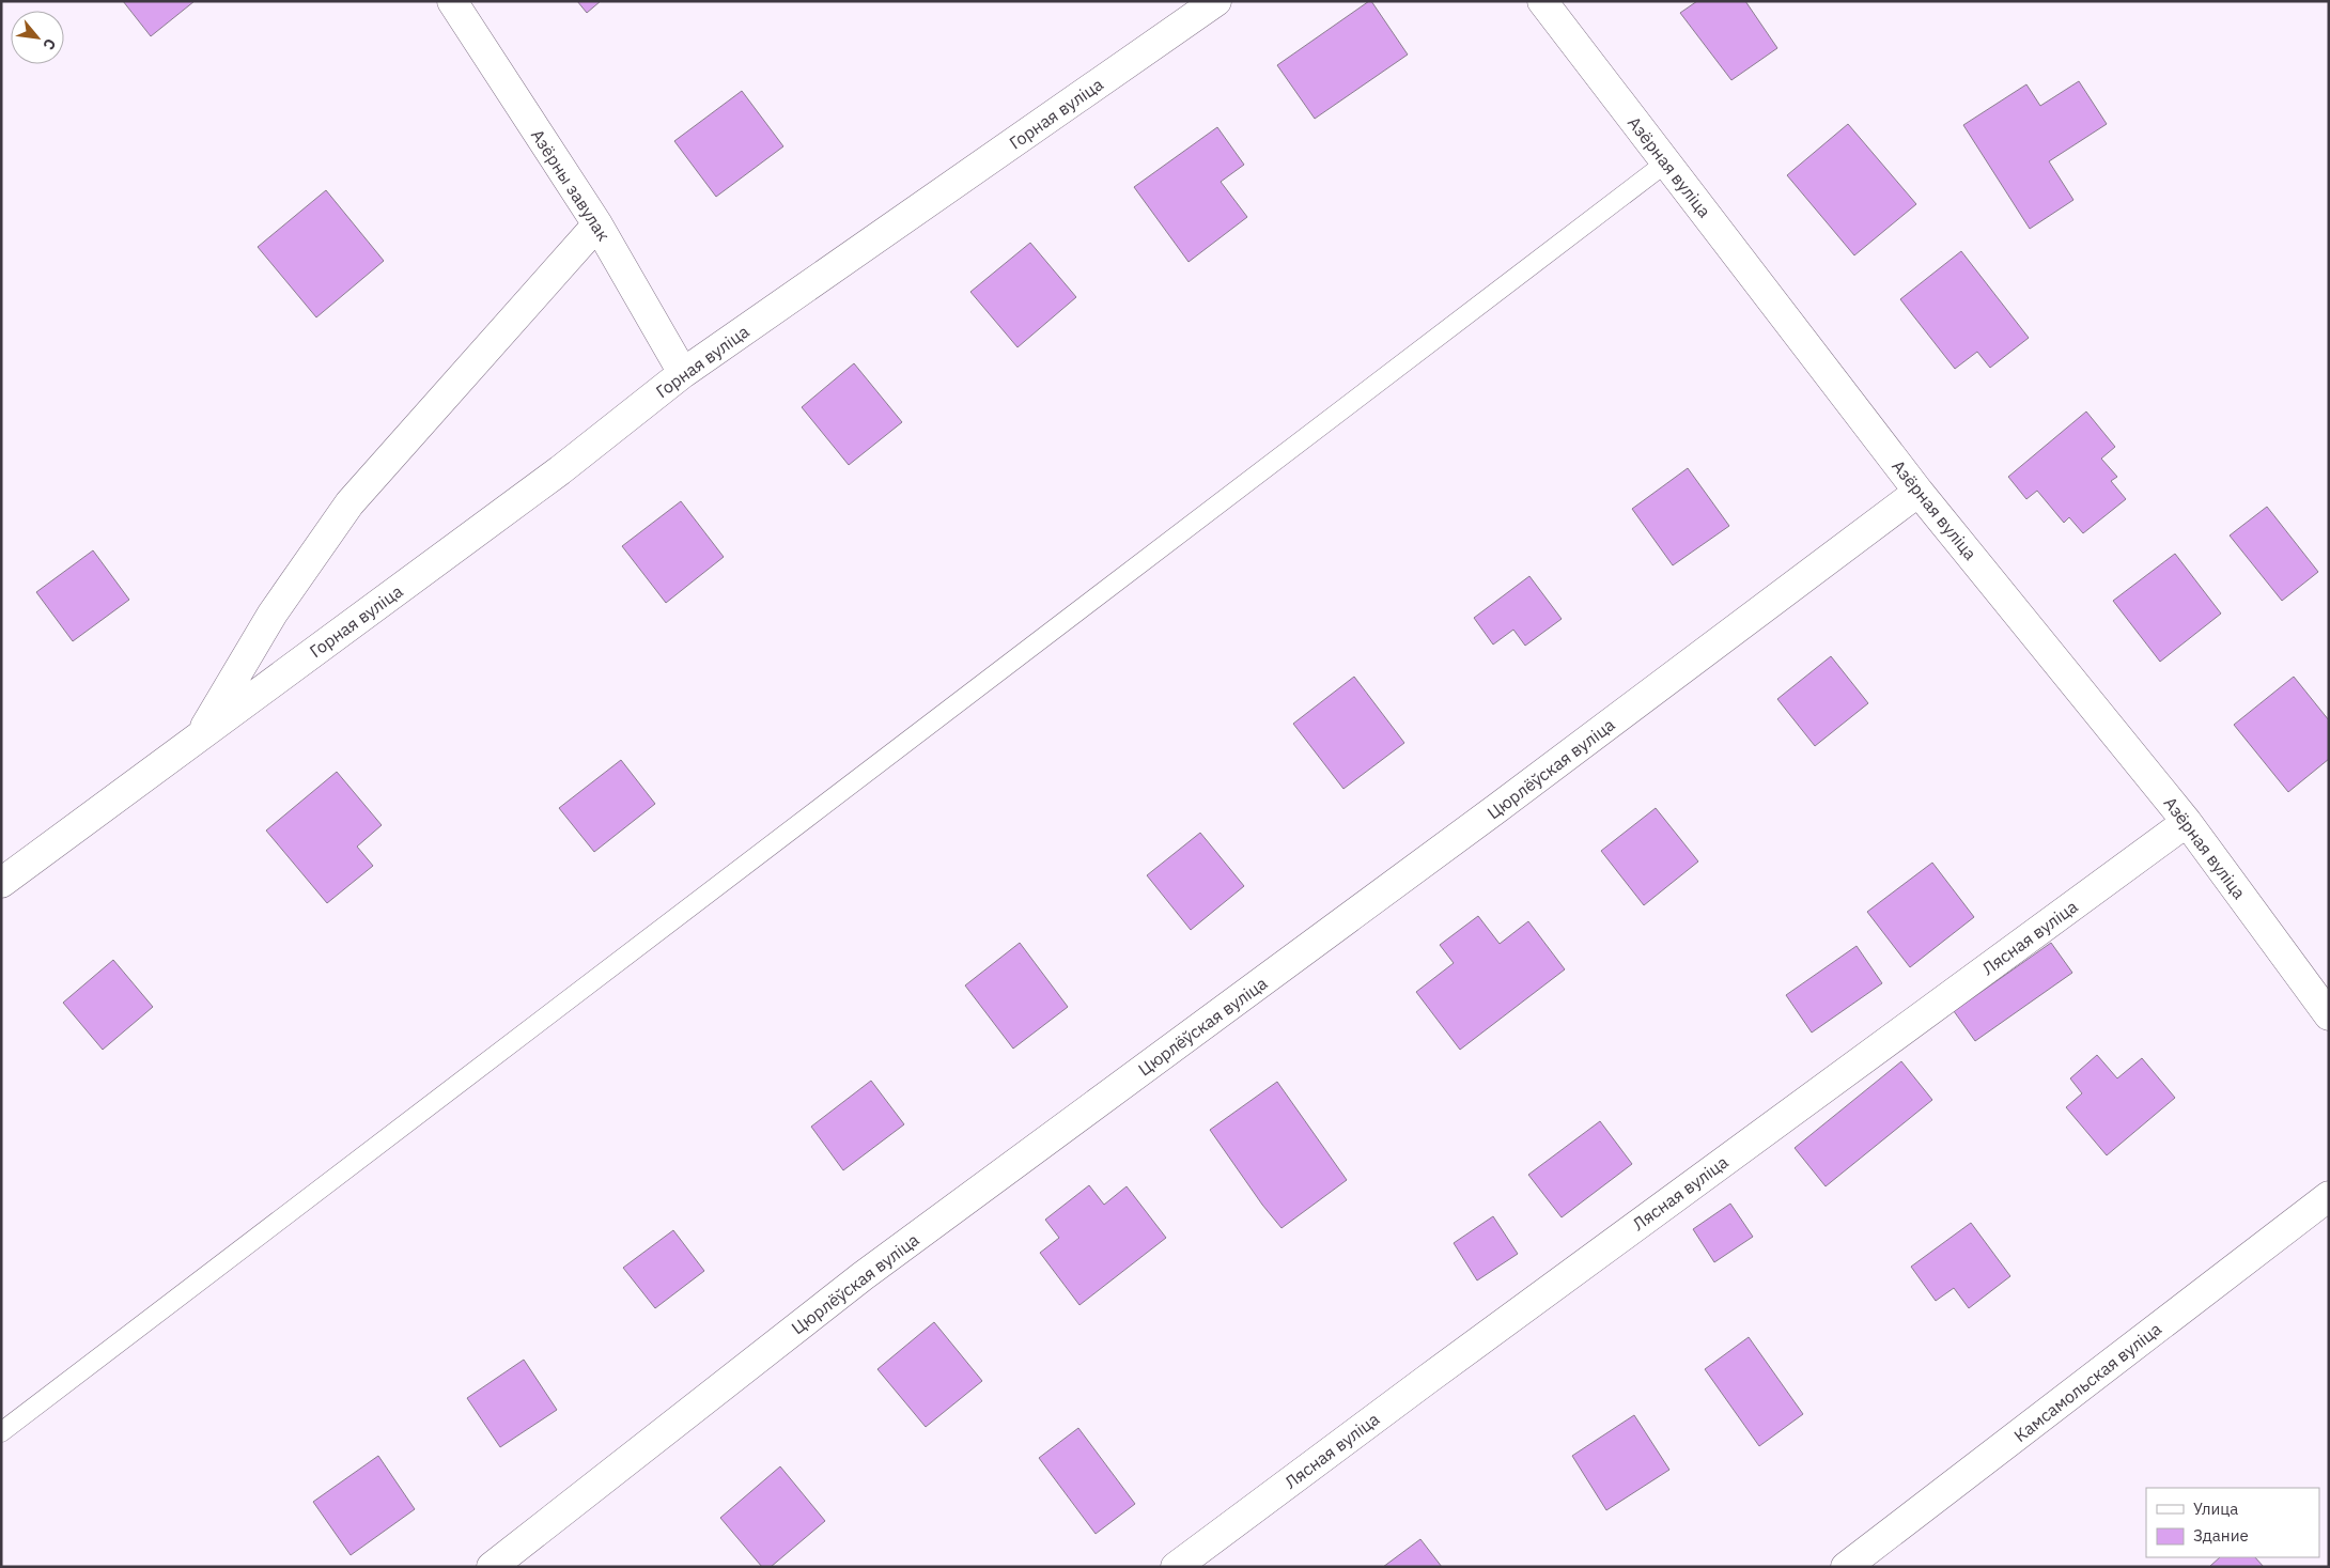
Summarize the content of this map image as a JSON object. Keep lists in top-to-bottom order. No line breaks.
{"streets":{"street":["Горная вуліца","Азёрная вуліца","Азёрны завулак","Цюрлёўская вуліца","Лясная вуліца","Камсамольская вуліца"]},"crossings":[["Горная вуліца","Азёрны завулак"],["Азёрная вуліца","Цюрлёўская вуліца"],["Азёрная вуліца","Лясная вуліца"]],"legend":["Улица","Здание"],"north":"bottom right"}
